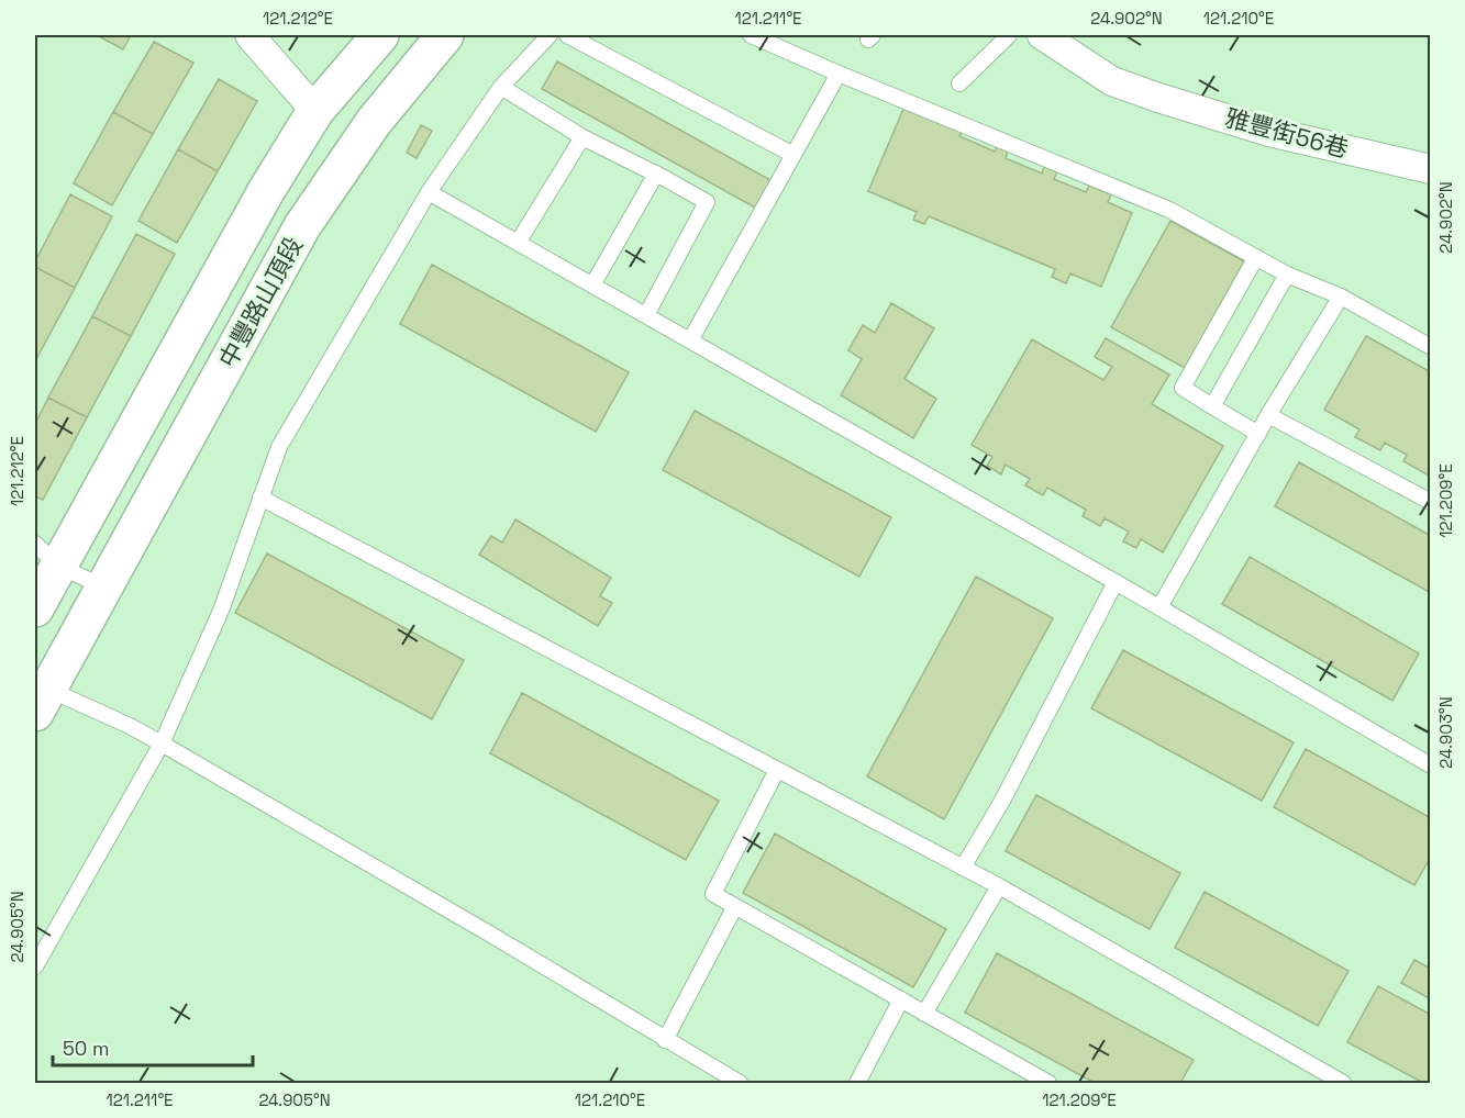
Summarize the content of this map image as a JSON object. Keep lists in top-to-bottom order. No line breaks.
{"streets":{"main road":["中豐路山頂段"],"street":["雅豐街56巷"]},"scale_bar":"50 m","coordinates":["121.212°E","121.211°E","24.902°N","121.210°E","121.209°E","24.903°N","24.905°N"]}
